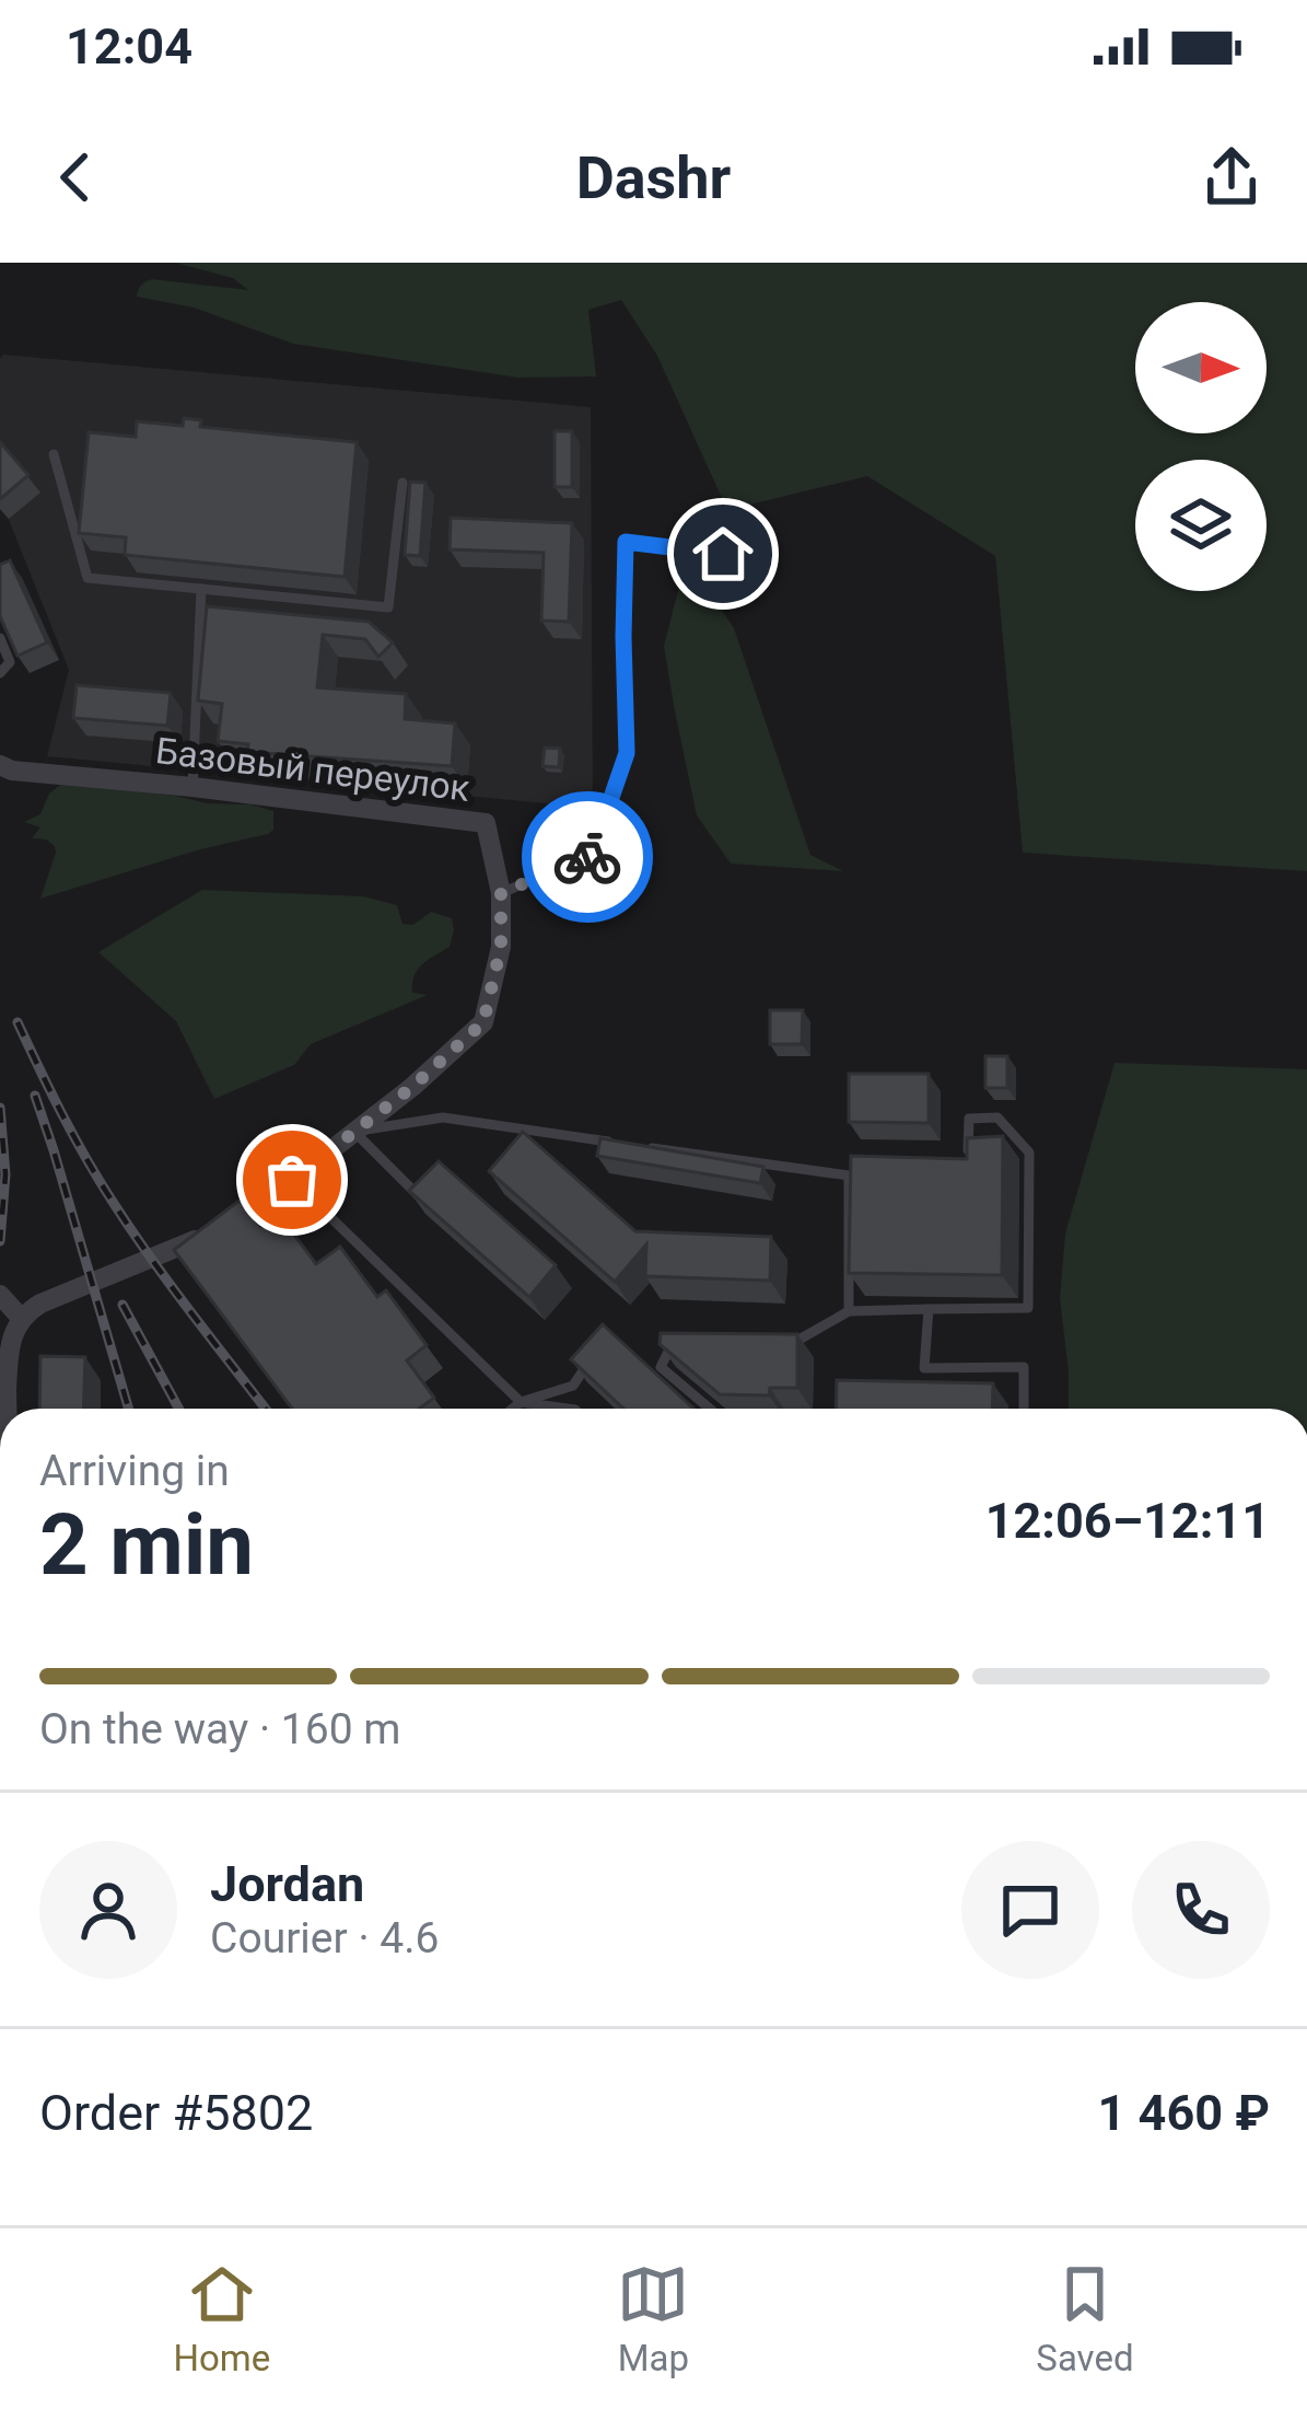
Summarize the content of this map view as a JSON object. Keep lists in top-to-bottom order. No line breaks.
{"streets":{"street":["Базовый переулок"]},"north":"right","page":{"status":"12:04","header":"Dashr","heading":["2 min","Arriving in","12:06–12:11"],"panel":["Jordan","Courier · 4.6","Order #5802","1 460 ₽"],"bar":"On the way · 160 m","tabs":["Home","Map","Saved"]}}
